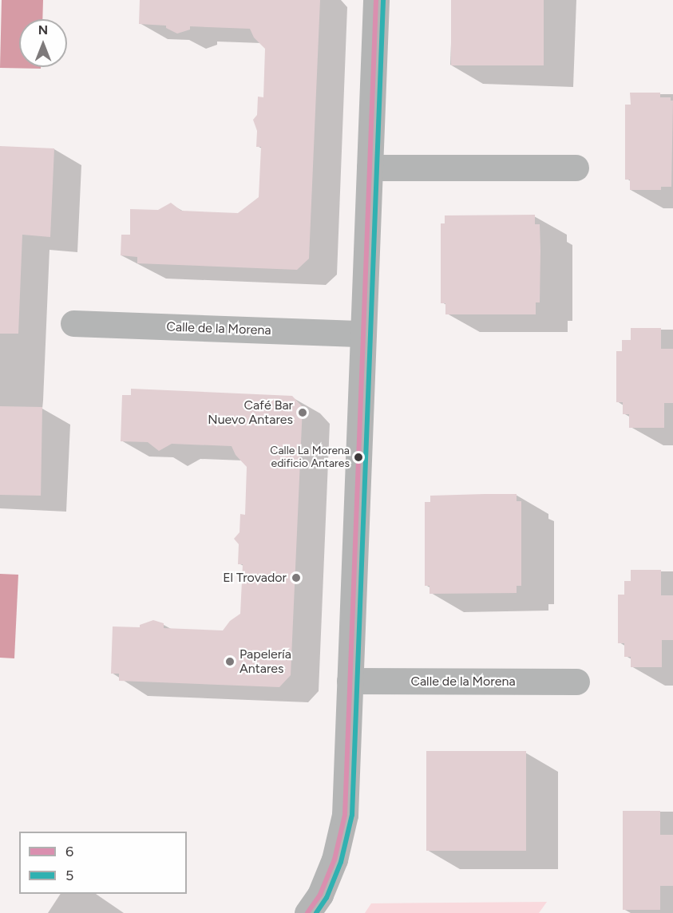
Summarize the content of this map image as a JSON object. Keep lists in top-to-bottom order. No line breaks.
{"streets":{"street":["Calle de la Morena"]},"places":["Café Bar Nuevo Antares","Calle La Morena edificio Antares","El Trovador","Papelería Antares"],"lines":["transit line 6","transit line 5"],"legend":["6","5"],"north":"top"}
